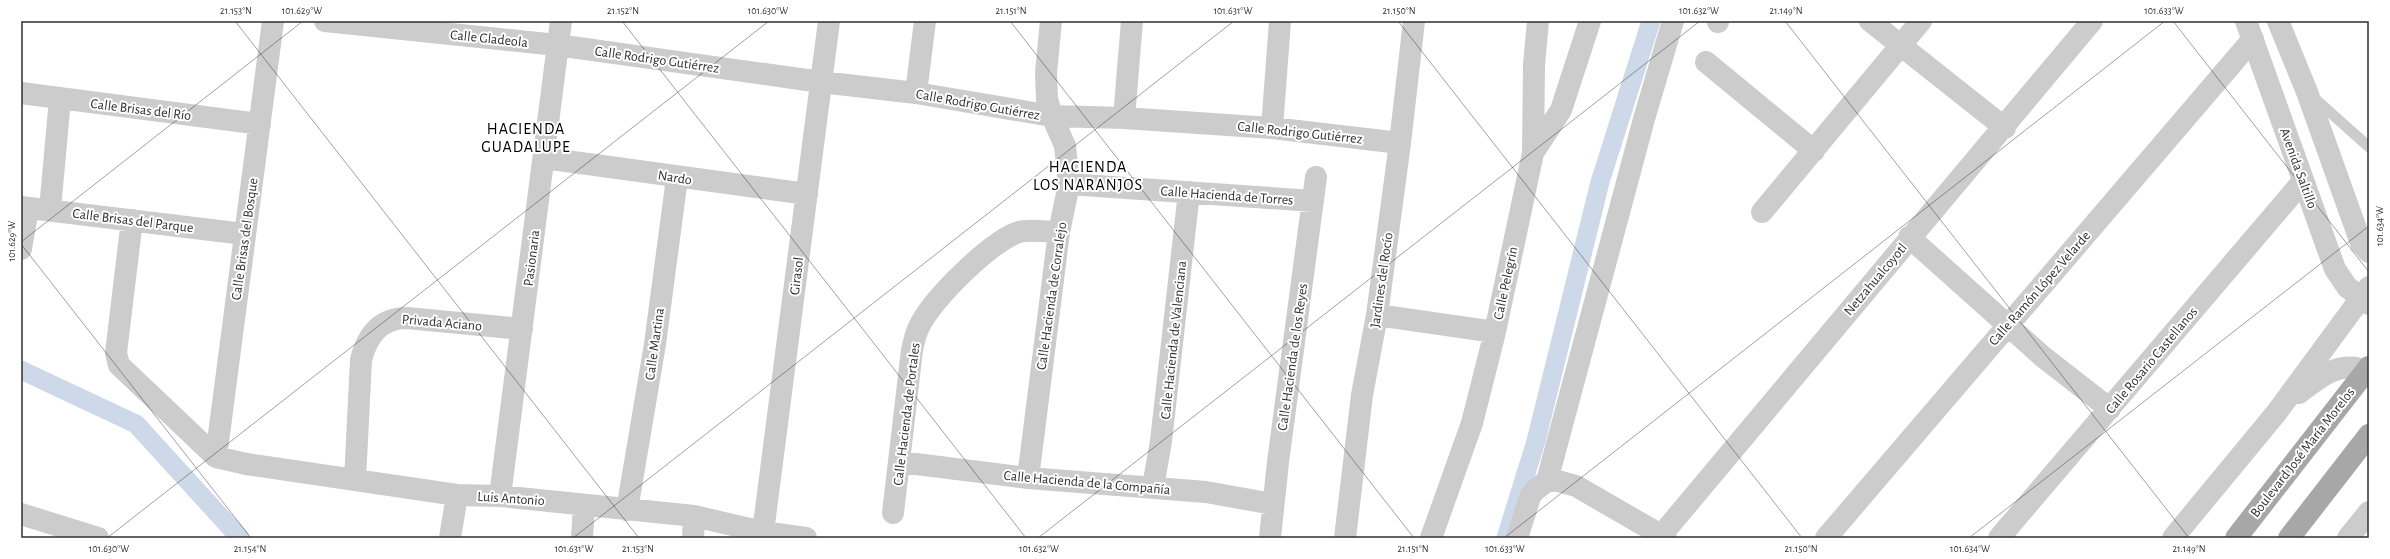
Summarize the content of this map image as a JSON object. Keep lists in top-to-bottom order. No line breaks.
{"streets":{"main road":["Boulevard José María Morelos"],"street":["Calle Gladeola","Calle Rodrigo Gutiérrez","Calle Brisas del Río","Avenida Saltillo","Nardo","Calle Hacienda de Torres","Calle Brisas del Parque","Calle Brisas del Bosque","Pasionaria","Girasol","Netzahualcoyotl","Jardines del Rocío","Calle Pelegrín","Calle Ramón López Velarde","Calle Hacienda de Corralejo","Privada Aciano","Calle Hacienda de Valenciana","Calle Martina","Calle Hacienda de los Reyes","Calle Rosario Castellanos","Calle Hacienda de Portales","Calle Hacienda de la Compañía","Luis Antonio"]},"crossings":[["Calle Gladeola","Calle Rodrigo Gutiérrez"],["Calle Gladeola","Pasionaria"],["Calle Rodrigo Gutiérrez","Pasionaria"],["Calle Rodrigo Gutiérrez","Girasol"],["Calle Rodrigo Gutiérrez","Jardines del Rocío"],["Calle Rodrigo Gutiérrez","Calle Hacienda de Corralejo"],["Calle Brisas del Río","Calle Brisas del Bosque"],["Avenida Saltillo","Calle Ramón López Velarde"],["Avenida Saltillo","Calle Rosario Castellanos"],["Nardo","Pasionaria"],["Nardo","Girasol"],["Nardo","Calle Martina"],["Calle Hacienda de Torres","Calle Hacienda de Corralejo"],["Calle Hacienda de Torres","Calle Hacienda de Valenciana"],["Calle Hacienda de Torres","Calle Hacienda de los Reyes"],["Calle Brisas del Parque","Calle Brisas del Bosque"],["Calle Brisas del Bosque","Luis Antonio"],["Pasionaria","Privada Aciano"],["Pasionaria","Luis Antonio"],["Girasol","Luis Antonio"],["Calle Hacienda de Corralejo","Calle Hacienda de Portales"],["Calle Hacienda de Corralejo","Calle Hacienda de la Compañía"],["Privada Aciano","Luis Antonio"],["Calle Hacienda de Valenciana","Calle Hacienda de la Compañía"],["Calle Martina","Luis Antonio"],["Calle Hacienda de los Reyes","Calle Hacienda de la Compañía"],["Calle Hacienda de Portales","Calle Hacienda de la Compañía"]],"districts":["HACIENDA GUADALUPE","HACIENDA LOS NARANJOS"],"coordinates":["21.153°N","101.629°W","21.152°N","101.630°W","21.151°N","101.631°W","21.150°N","101.632°W","21.149°N","101.633°W","101.634°W","21.154°N"]}
